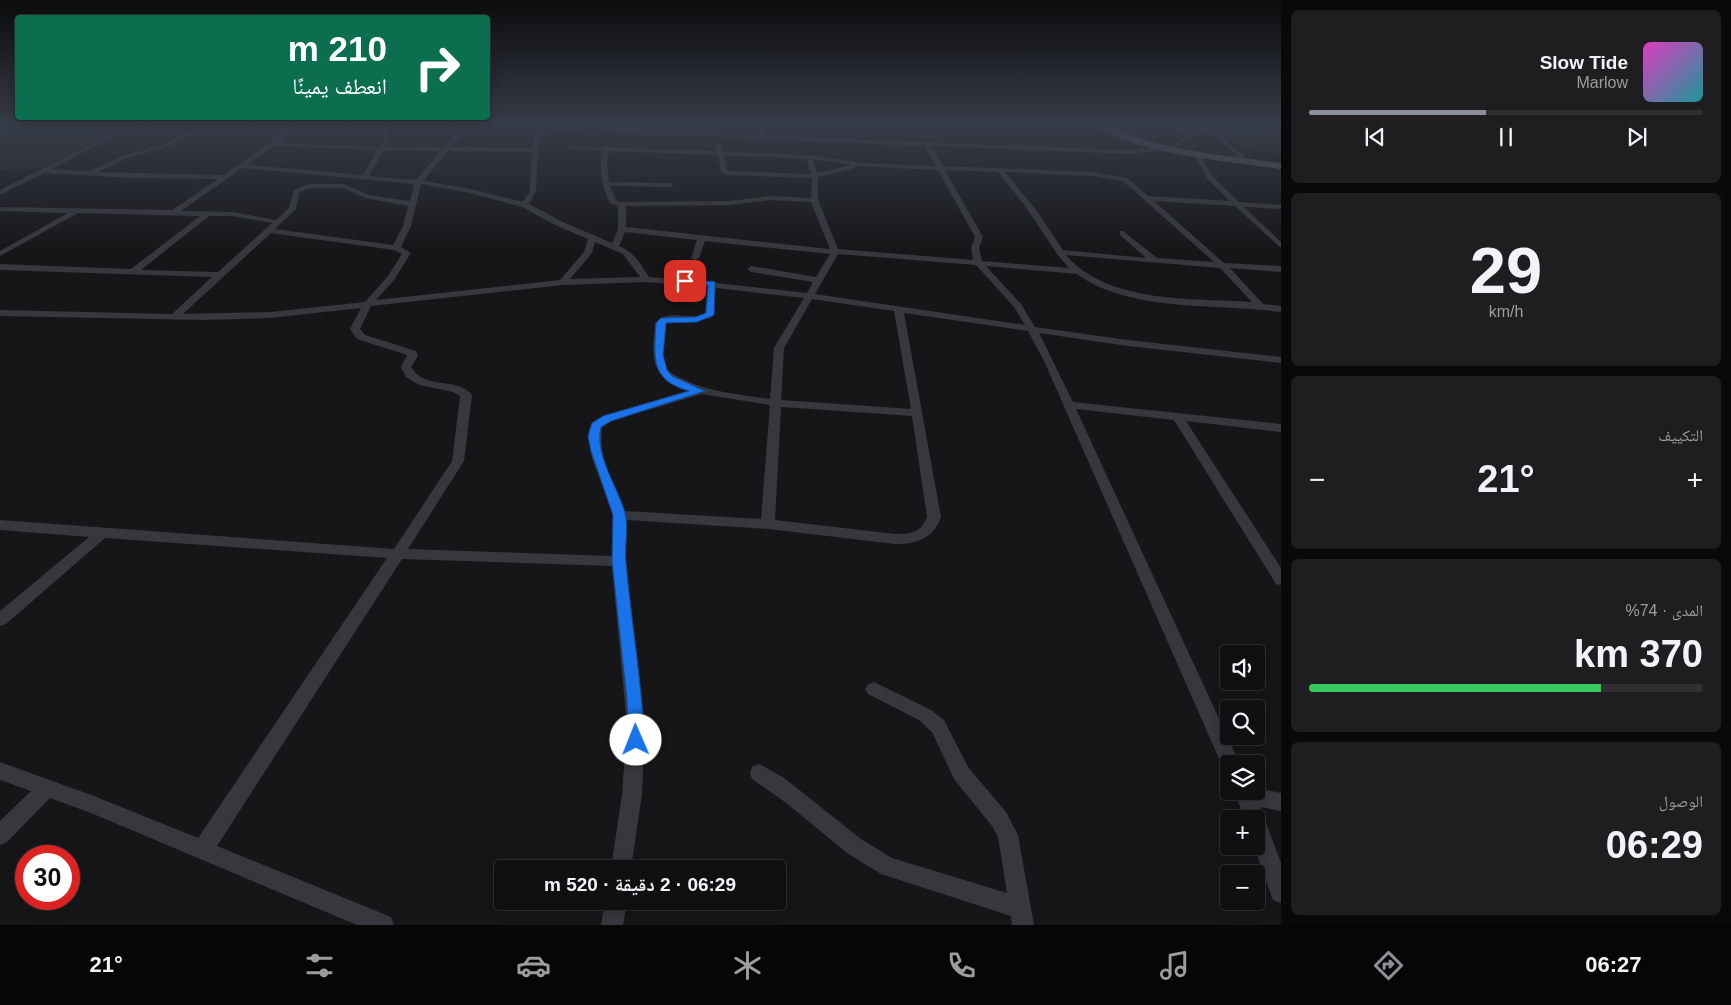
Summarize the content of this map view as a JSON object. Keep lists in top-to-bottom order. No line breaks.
{"page":{"turn":["210 m","انعطف يمينًا"],"song":["Slow Tide","Marlow"],"tile":[["29","km/h"],"التكييف",["المدى · 74%","370 km"],["الوصول","06:29"]],"heat":["−","21°","+"],"map_buttons":["+","−"],"limit":"30","trip":"06:29 · 2 دقيقة · 520 m","tabs":["06:27","21°"]}}
